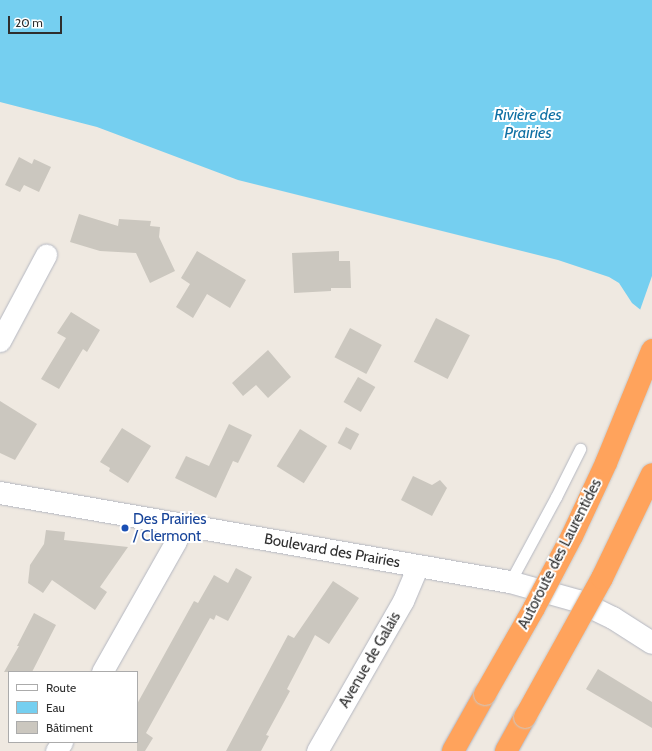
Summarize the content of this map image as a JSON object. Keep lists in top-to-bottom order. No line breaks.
{"streets":{"highway":["Autoroute des Laurentides"],"street":["Boulevard des Prairies","Avenue de Galais"]},"crossings":[["Boulevard des Prairies","Avenue de Galais"]],"water":["Rivière des Prairies"],"places":["Des Prairies / Clermont"],"legend":["Route","Eau","Bâtiment"],"scale_bar":"20 m"}
